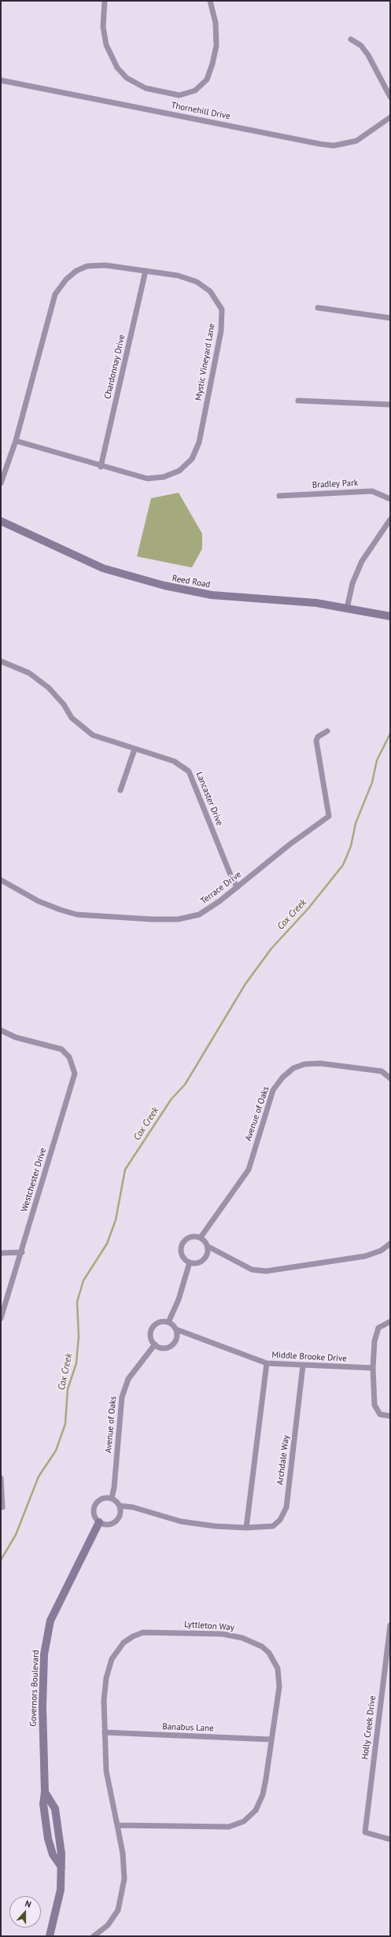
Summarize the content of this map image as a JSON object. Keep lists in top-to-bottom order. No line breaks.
{"streets":{"street":["Thornehill Drive","Mystic Vineyard Lane","Chardonnay Drive","Bradley Park","Reed Road","Lancaster Drive","Terrace Drive","Avenue of Oaks","Westchester Drive","Middle Brooke Drive","Archdale Way","Lyttleton Way","Governors Boulevard","Banabus Lane","Holly Creek Drive"]},"crossings":[["Mystic Vineyard Lane","Chardonnay Drive"],["Lancaster Drive","Terrace Drive"],["Avenue of Oaks","Middle Brooke Drive"],["Avenue of Oaks","Archdale Way"],["Avenue of Oaks","Governors Boulevard"],["Middle Brooke Drive","Archdale Way"],["Archdale Way","Governors Boulevard"],["Lyttleton Way","Banabus Lane"]],"water":["Cox Creek"],"north":"top"}
